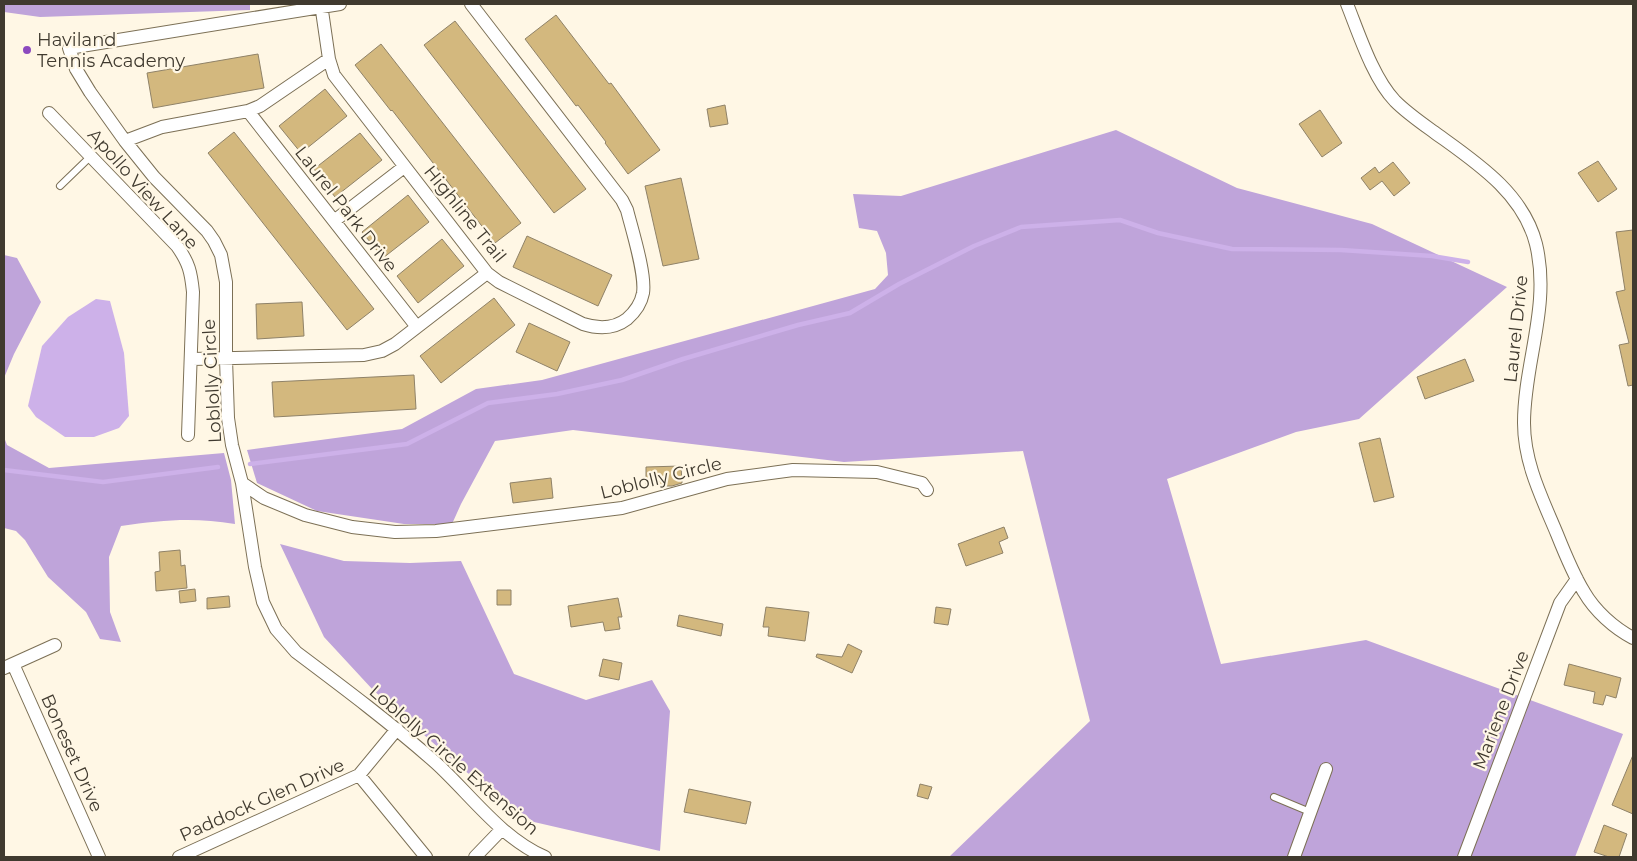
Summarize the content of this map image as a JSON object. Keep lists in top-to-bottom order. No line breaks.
{"streets":{"street":["Apollo View Lane","Laurel Park Drive","Highline Trail","Laurel Drive","Loblolly Circle","Mariene Drive","Boneset Drive","Loblolly Circle Extension","Paddock Glen Drive"]},"crossings":[["Highline Trail","Loblolly Circle"],["Laurel Drive","Mariene Drive"],["Loblolly Circle","Loblolly Circle Extension"],["Loblolly Circle Extension","Paddock Glen Drive"]],"places":["Haviland Tennis Academy"]}
